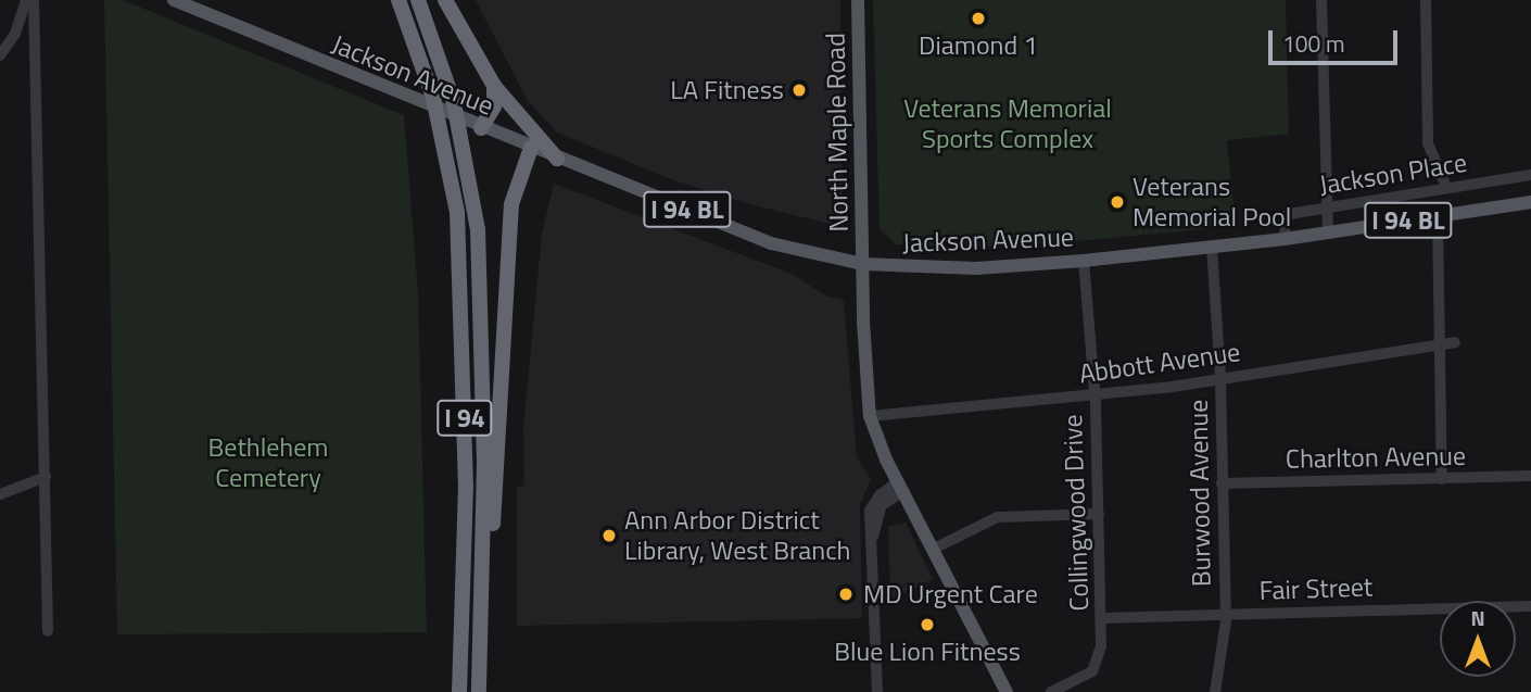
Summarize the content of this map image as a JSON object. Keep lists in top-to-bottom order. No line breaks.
{"streets":{"highway":["I 94"],"main road":["Jackson Avenue","North Maple Road","I 94 BL"],"street":["Jackson Place","Abbott Avenue","Charlton Avenue","Burwood Avenue","Collingwood Drive","Fair Street"]},"crossings":[["Jackson Avenue","North Maple Road"],["Jackson Avenue","Jackson Place"],["Jackson Avenue","Burwood Avenue"],["Jackson Avenue","Collingwood Drive"],["North Maple Road","Abbott Avenue"],["Abbott Avenue","Burwood Avenue"],["Abbott Avenue","Collingwood Drive"],["Charlton Avenue","Burwood Avenue"],["Burwood Avenue","Fair Street"],["Collingwood Drive","Fair Street"]],"parks":["Veterans Memorial Sports Complex","Bethlehem Cemetery"],"places":["Diamond 1","LA Fitness","Veterans Memorial Pool","Ann Arbor District Library, West Branch","MD Urgent Care","Blue Lion Fitness"],"scale_bar":"100 m","north":"top"}
